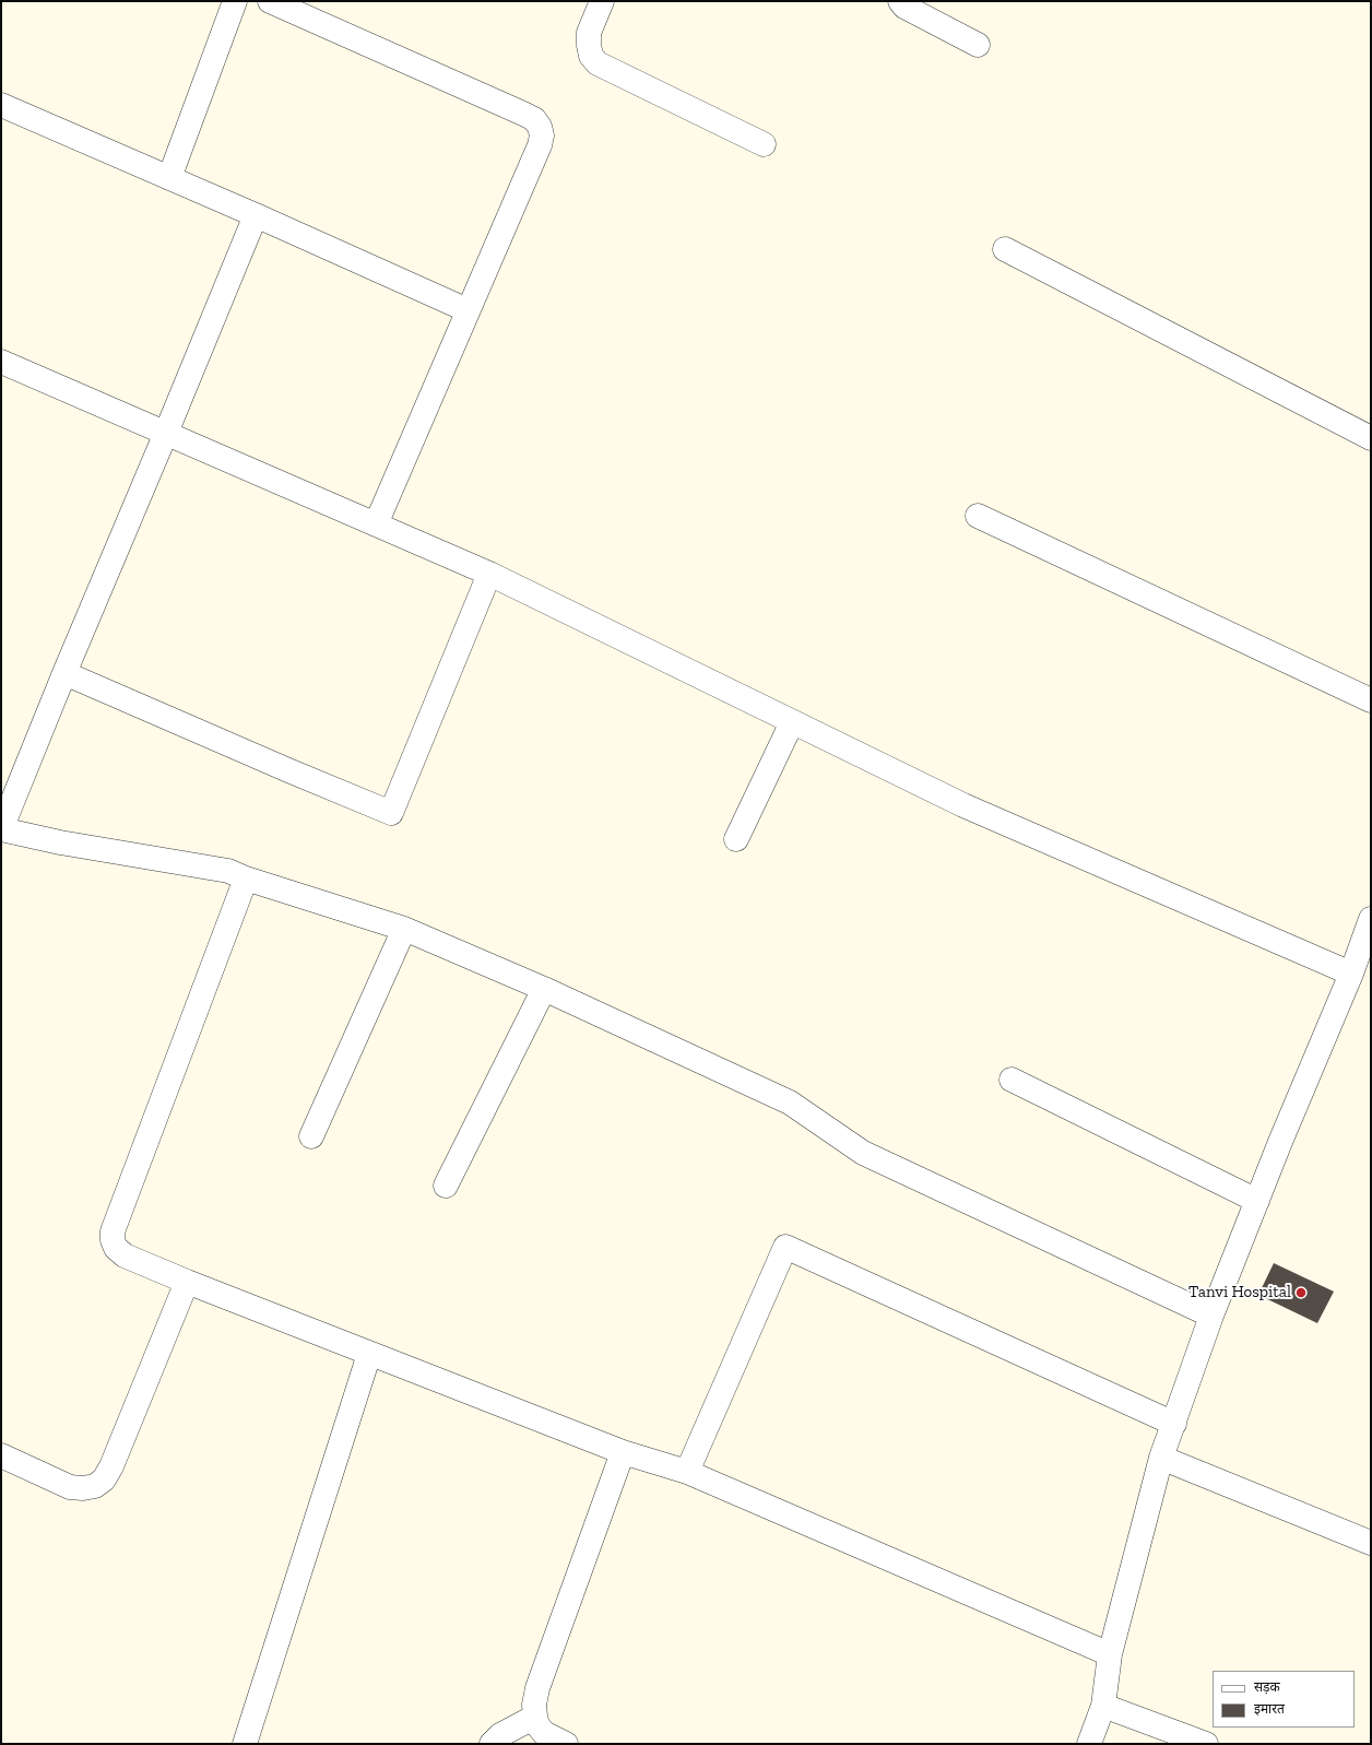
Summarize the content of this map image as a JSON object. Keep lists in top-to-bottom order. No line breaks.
{"places":["Tanvi Hospital"],"legend":["सड़क","इमारत"]}
